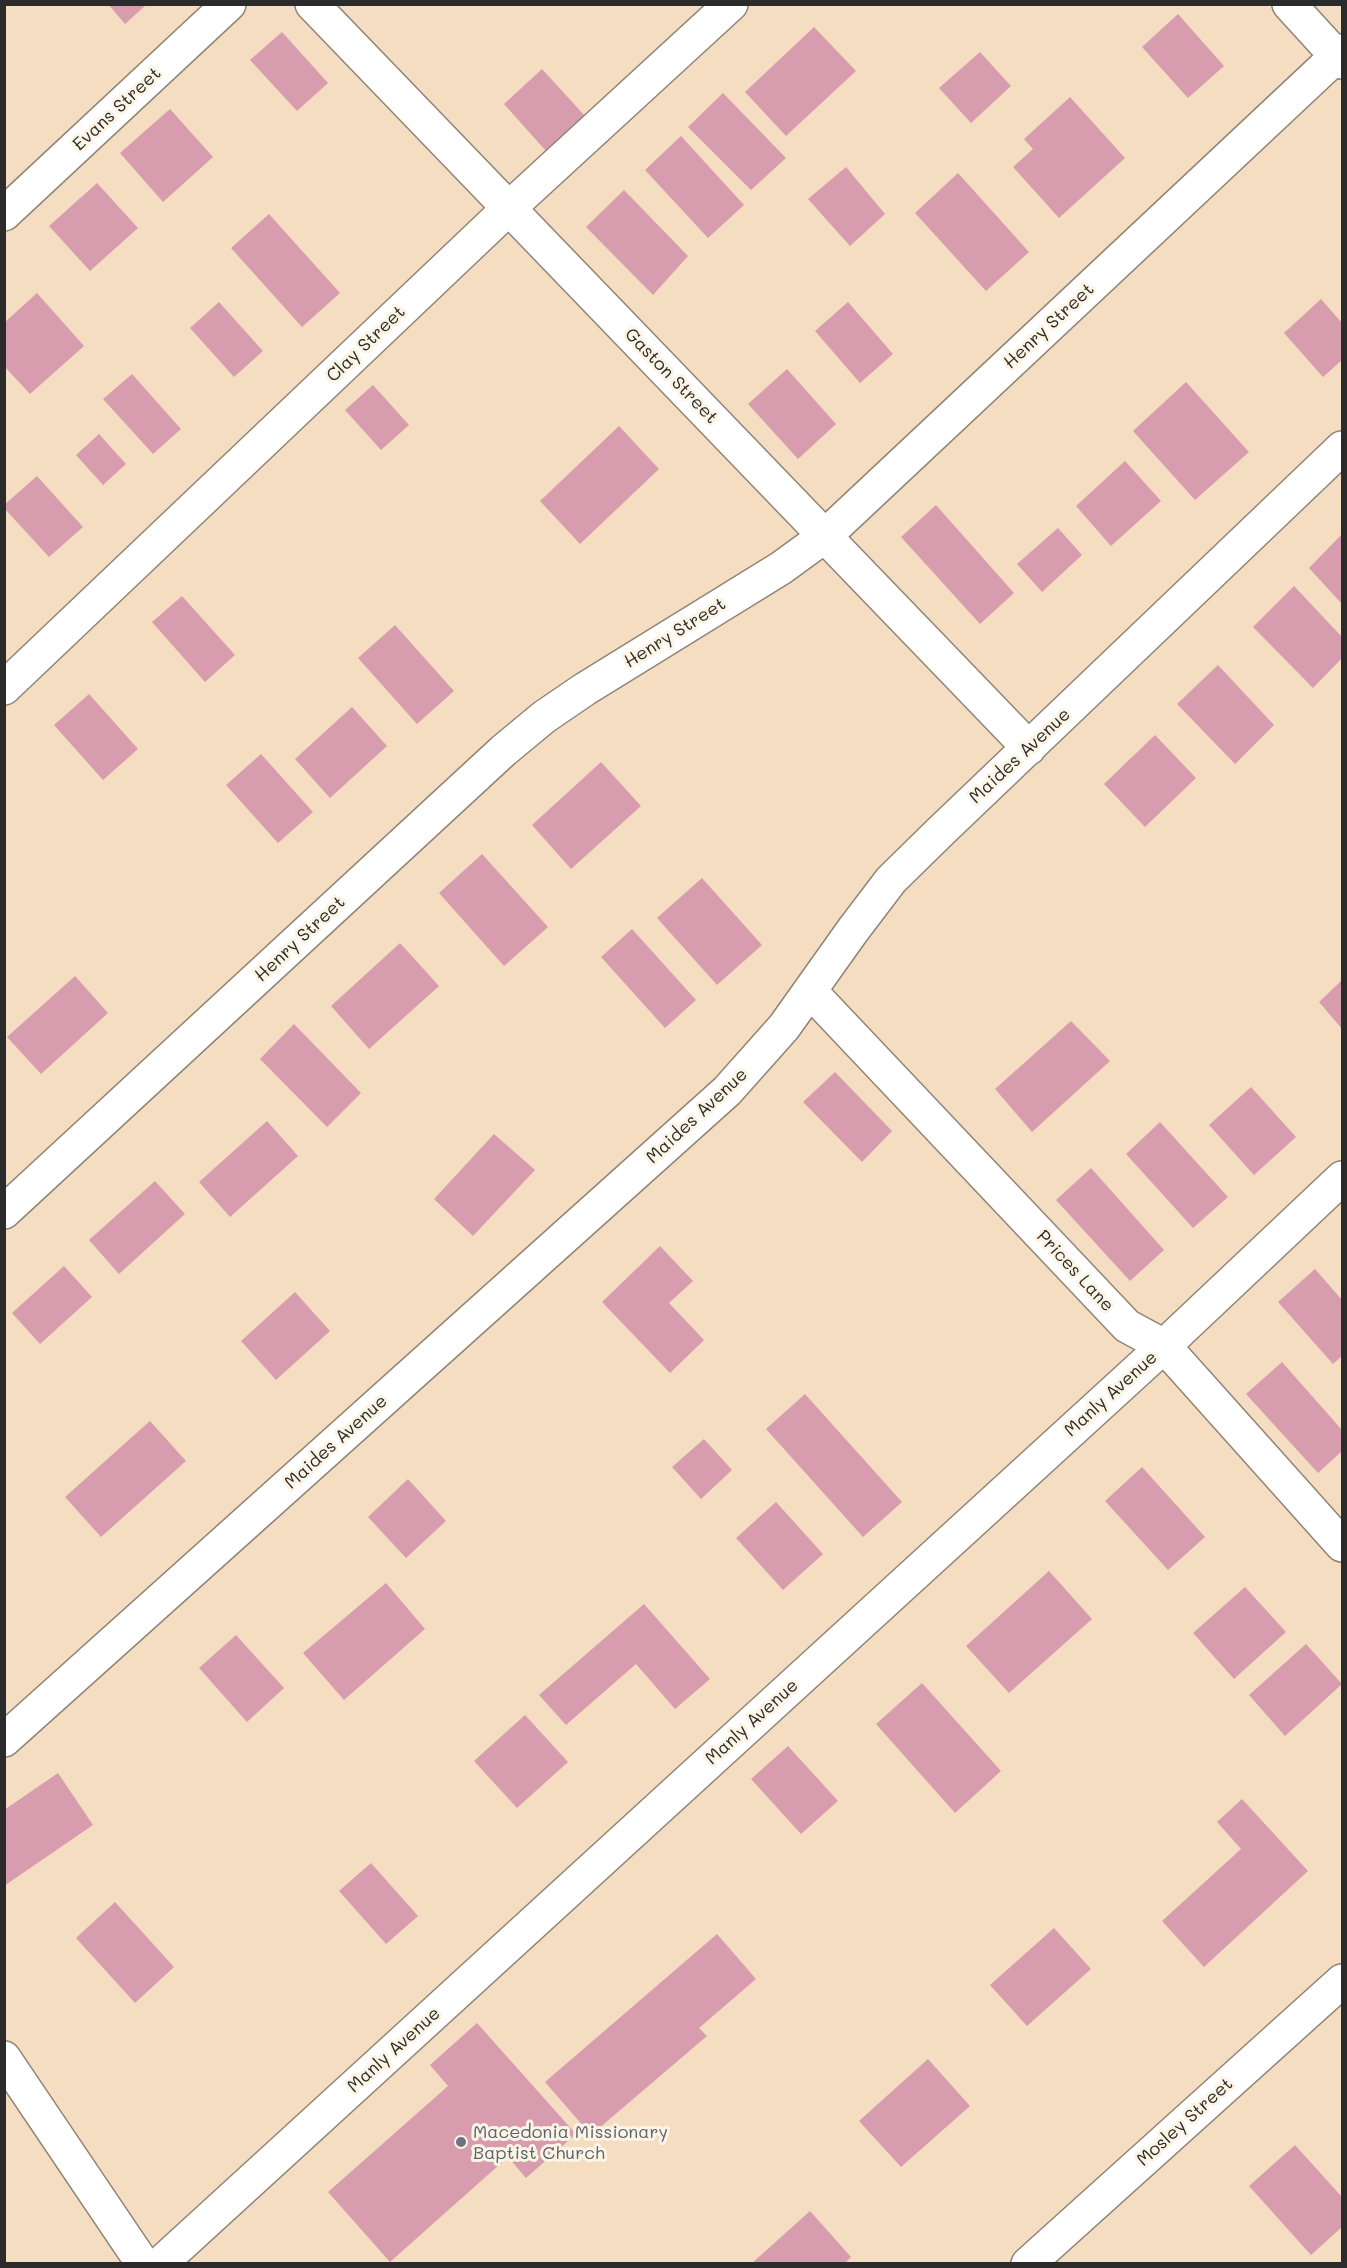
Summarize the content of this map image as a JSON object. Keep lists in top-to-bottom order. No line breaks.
{"streets":{"street":["Evans Street","Henry Street","Clay Street","Gaston Street","Maides Avenue","Prices Lane","Manly Avenue","Mosley Street"]},"crossings":[["Henry Street","Gaston Street"],["Clay Street","Gaston Street"],["Gaston Street","Maides Avenue"],["Maides Avenue","Prices Lane"],["Prices Lane","Manly Avenue"]],"places":["Macedonia Missionary Baptist Church"]}
